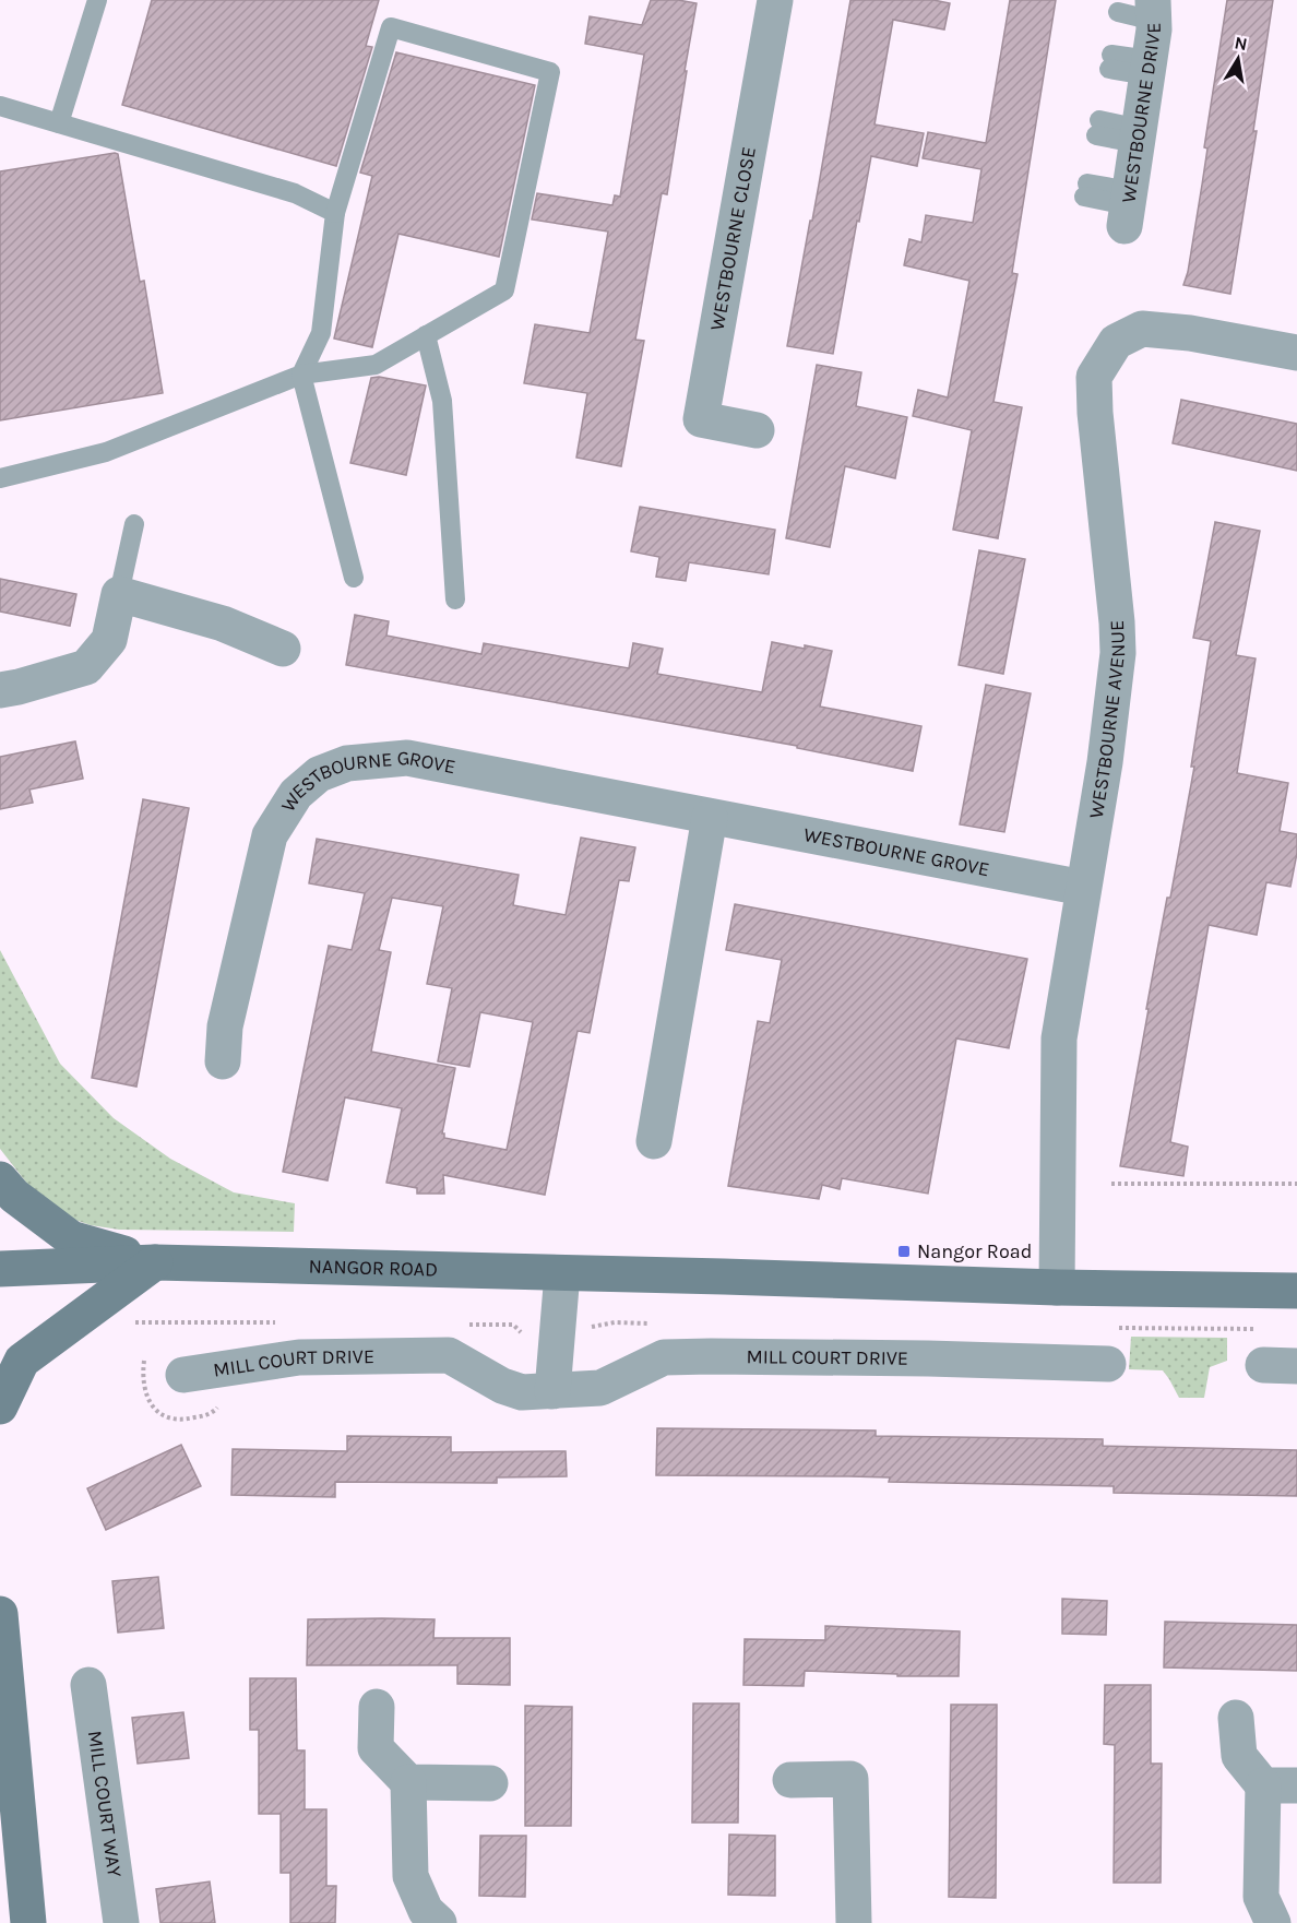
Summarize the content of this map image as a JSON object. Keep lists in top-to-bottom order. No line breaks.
{"streets":{"main road":["NANGOR ROAD"],"street":["WESTBOURNE DRIVE","WESTBOURNE CLOSE","WESTBOURNE AVENUE","WESTBOURNE GROVE","MILL COURT DRIVE","MILL COURT WAY"]},"crossings":[["WESTBOURNE AVENUE","WESTBOURNE GROVE"],["WESTBOURNE AVENUE","NANGOR ROAD"]],"places":{"transit":["Nangor Road"]},"north":"top"}
